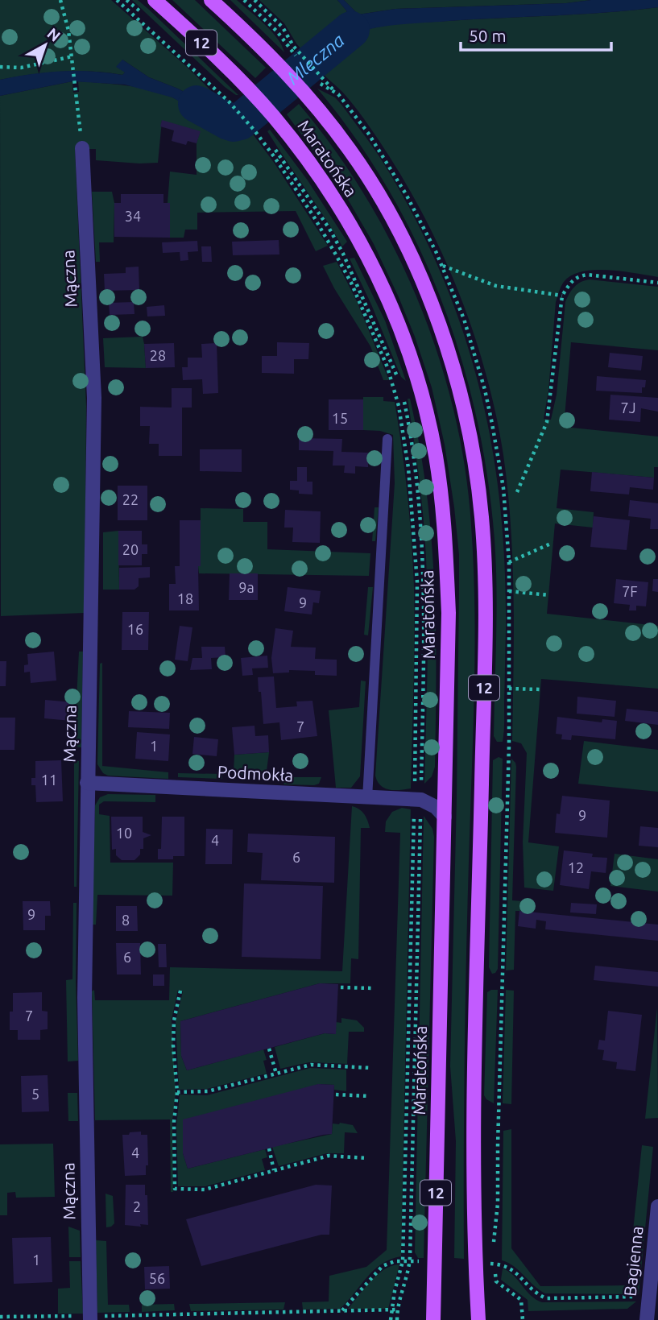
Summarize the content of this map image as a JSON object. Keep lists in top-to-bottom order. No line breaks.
{"streets":{"main road":["12","Maratońska"],"street":["Mączna","Podmokła","Bagienna"]},"crossings":[["Mączna","Podmokła"]],"water":["Mleczna"],"house_numbers":["34","28","7J","15","22","20","9a","7F","18","9","16","7","1","11","9","10","4","6","12","9","8","6","7","5","4","2","1","56"],"scale_bar":"50 m","north":"top right"}
